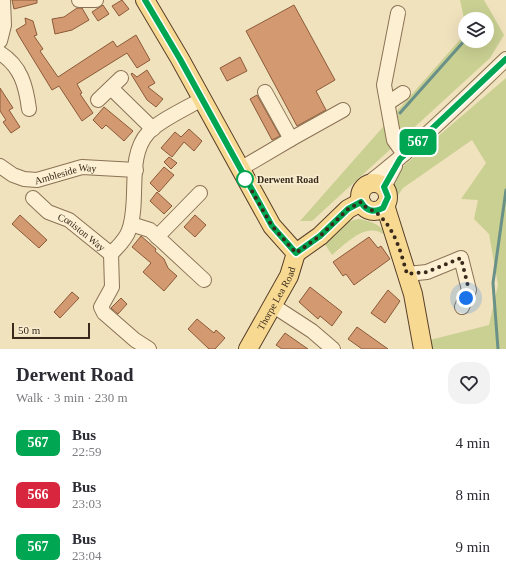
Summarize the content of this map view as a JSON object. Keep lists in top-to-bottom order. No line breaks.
{"streets":{"main road":["Thorpe Lea Road"],"street":["Ambleside Way","Coniston Way"]},"places":["Derwent Road"],"lines":["bus line 567"],"scale_bar":"50 m","page":{"on_map":"567","scale":"50 m","heading":["Derwent Road","Walk · 3 min · 230 m"],"list":[{"mark":"567","name":"Bus","note":"22:59","value":"4 min"},{"mark":"566","name":"Bus","note":"23:03","value":"8 min"},{"mark":"567","name":"Bus","note":"23:04","value":"9 min"}]}}
